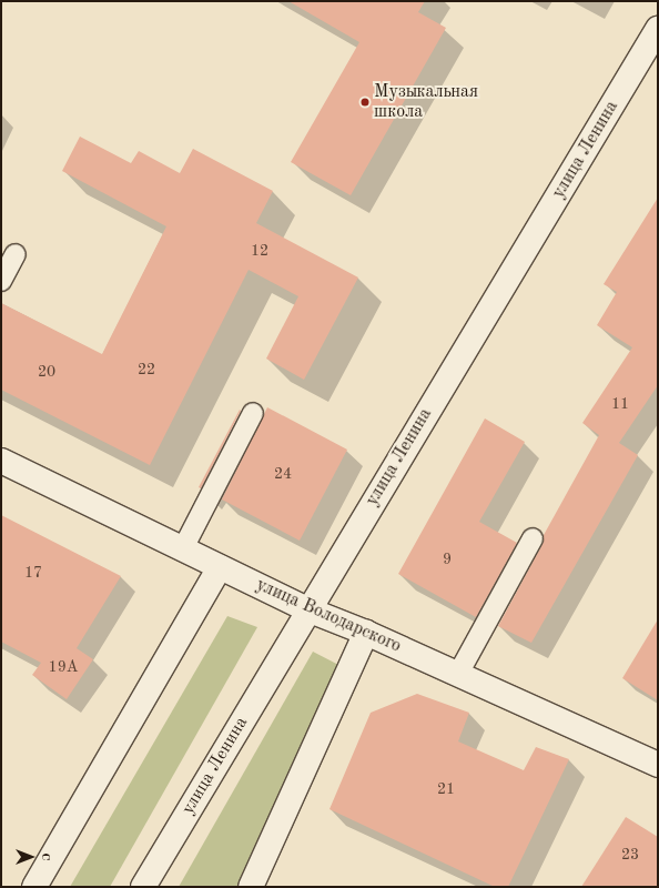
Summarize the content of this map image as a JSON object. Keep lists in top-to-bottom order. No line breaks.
{"streets":{"main road":["улица Ленина","улица Володарского"]},"crossings":[["улица Ленина","улица Володарского"]],"places":["Музыкальная школа"],"house_numbers":["12","22","20","11","24","9","17","19А","21","23"],"north":"right"}
